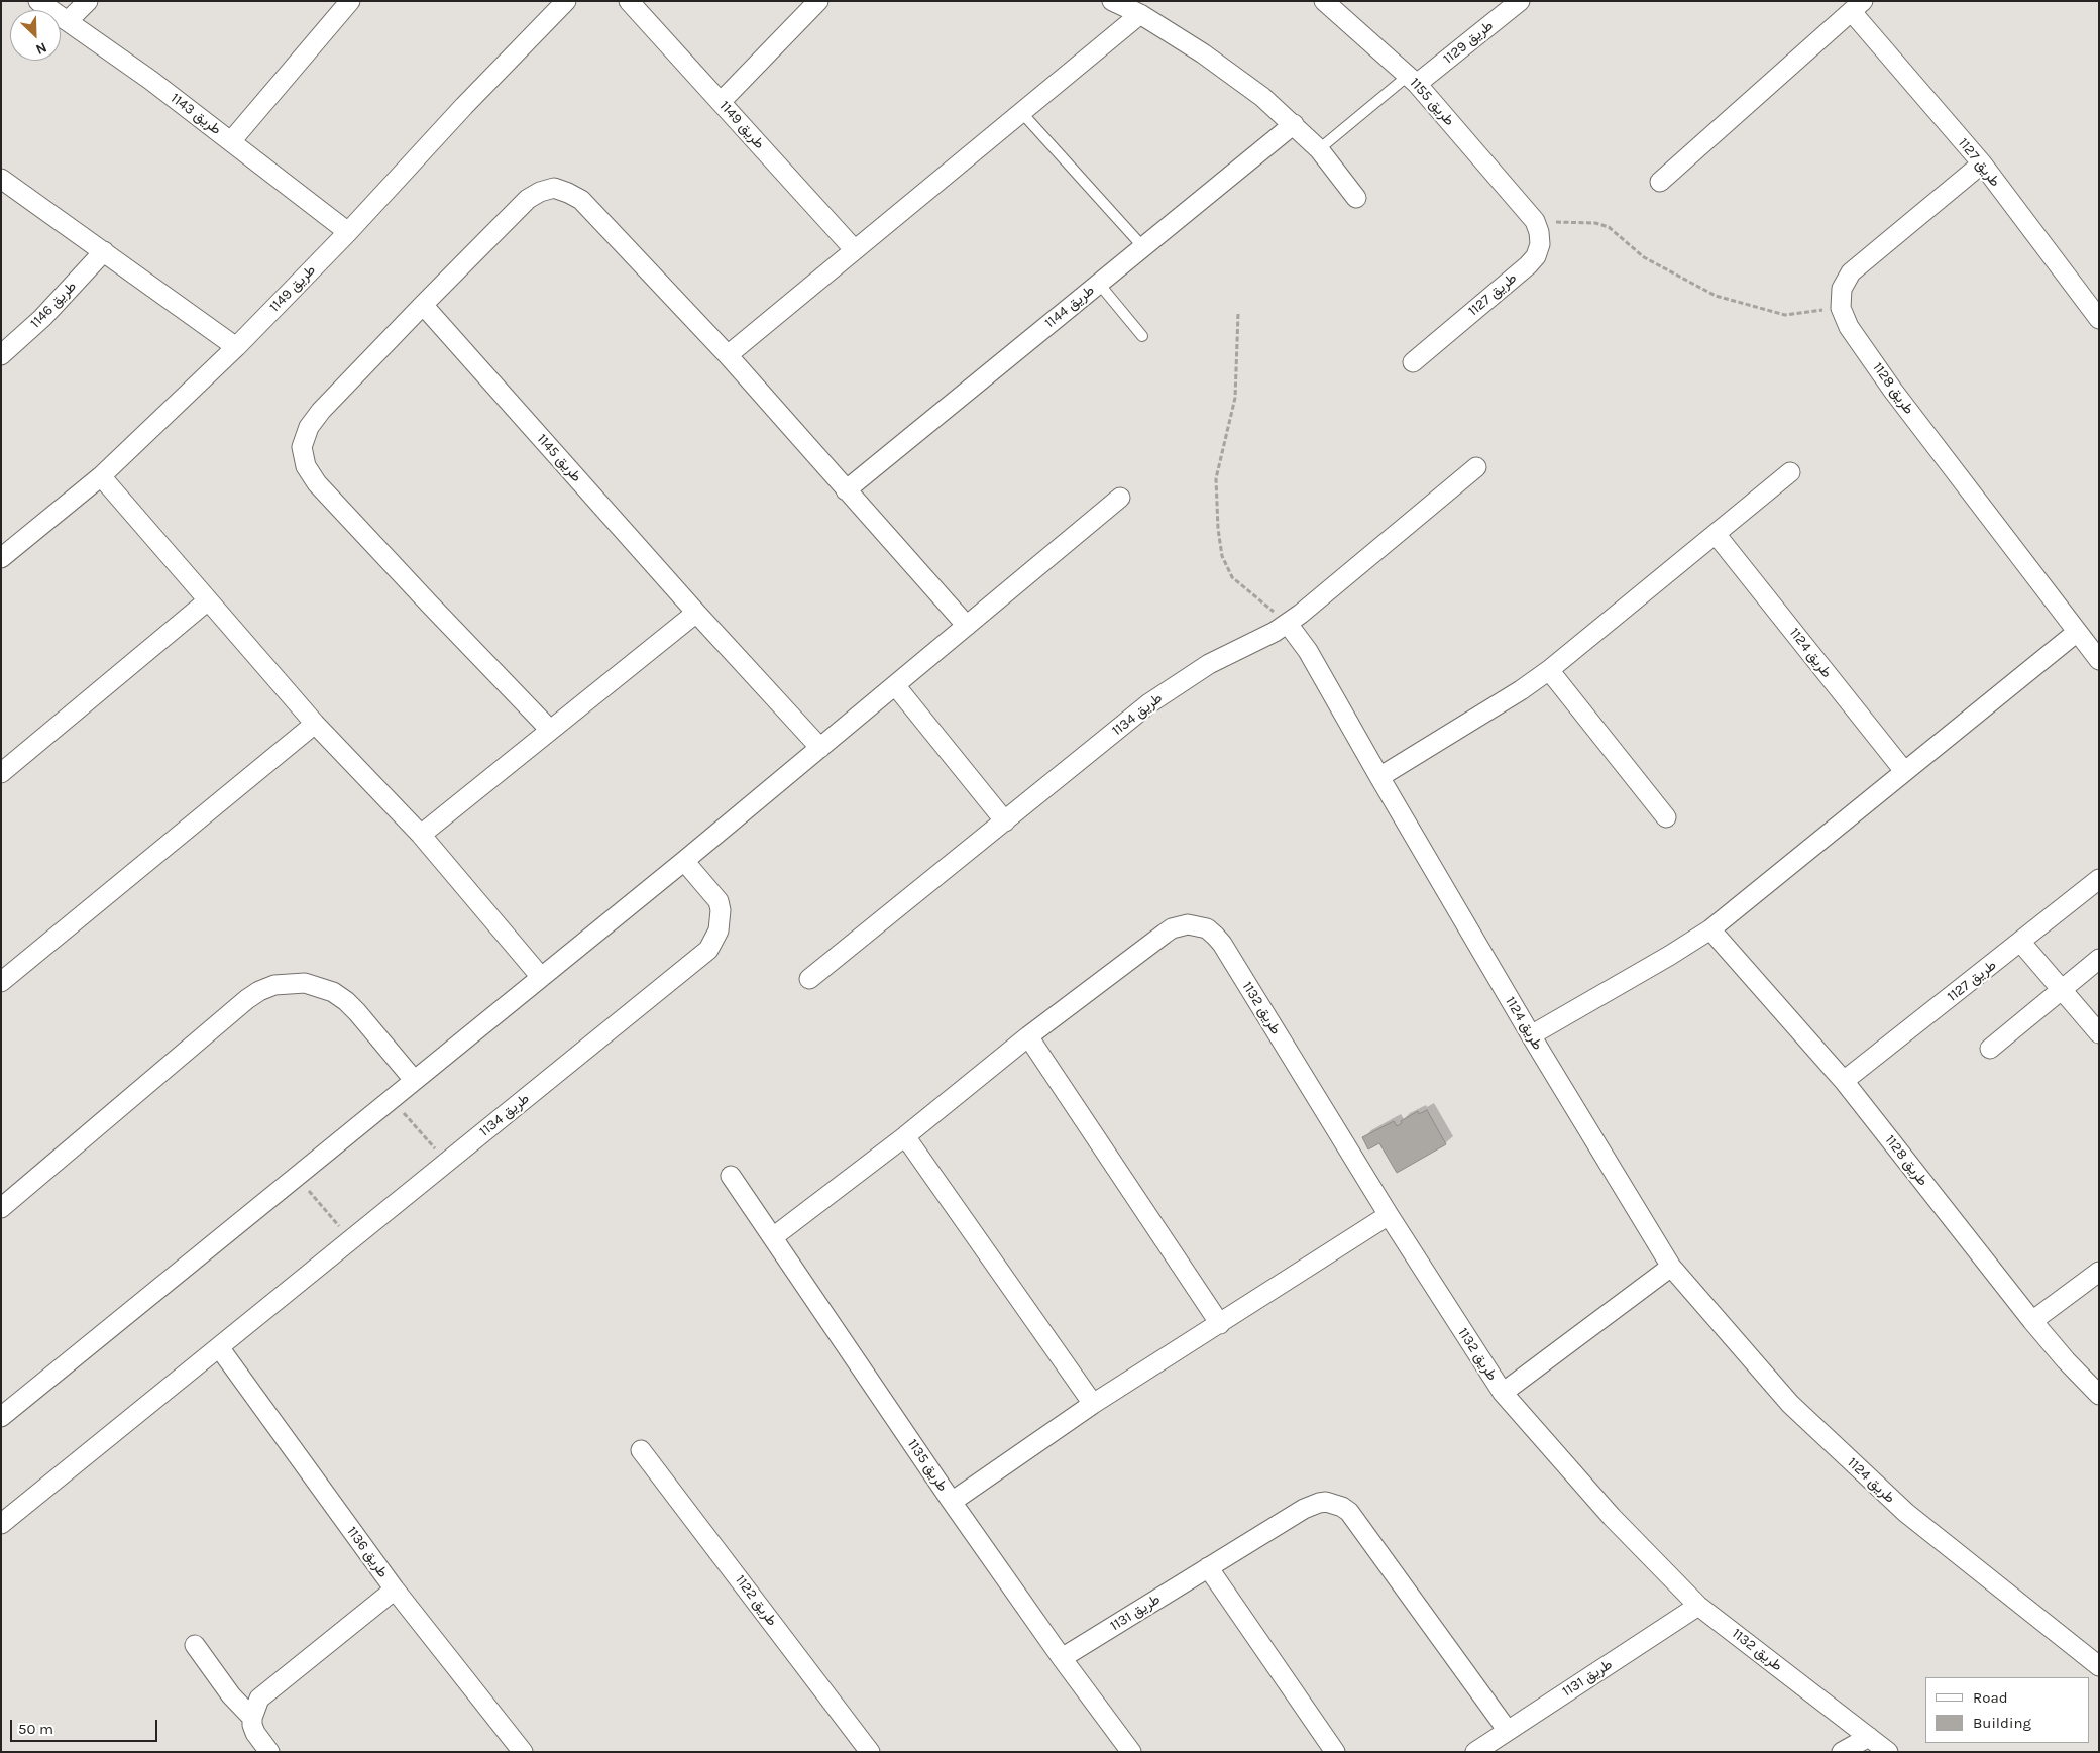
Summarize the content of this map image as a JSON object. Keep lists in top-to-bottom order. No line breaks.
{"streets":{"street":["طريق 1129","طريق 1155","طريق 1143","طريق 1149","طريق 1127","طريق 1146","طريق 1144","طريق 1128","طريق 1145","طريق 1124","طريق 1134","طريق 1132","طريق 1135","طريق 1136","طريق 1122","طريق 1131"]},"crossings":[["طريق 1129","طريق 1155"],["طريق 1155","طريق 1127"],["طريق 1143","طريق 1149"],["طريق 1127","طريق 1128"],["طريق 1124","طريق 1134"],["طريق 1134","طريق 1136"],["طريق 1132","طريق 1135"],["طريق 1132","طريق 1131"],["طريق 1135","طريق 1131"]],"legend":["Road","Building"],"scale_bar":"50 m","north":"bottom right"}
